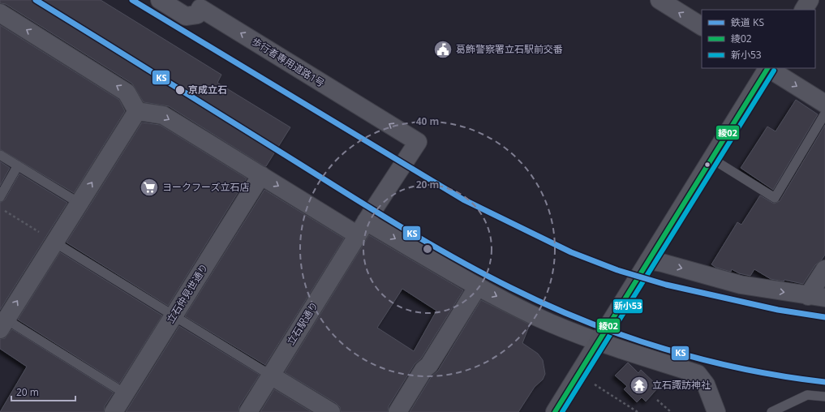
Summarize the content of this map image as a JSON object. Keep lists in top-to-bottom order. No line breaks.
{"streets":{"street":["歩行者専用道路1号","立石仲見世通り","立石駅通り"]},"crossings":[["歩行者専用道路1号","立石駅通り"]],"places":{"public building":["葛飾警察署立石駅前交番"],"other":["京成立石"],"supermarket":["ヨークフーズ立石店"],"temple":["立石諏訪神社"]},"lines":["rail line KS","transit line 綾02","transit line 新小53"],"legend":["鉄道 KS","綾02","新小53"],"scale_bar":"20 m","rings":["40 m","20 m"]}
